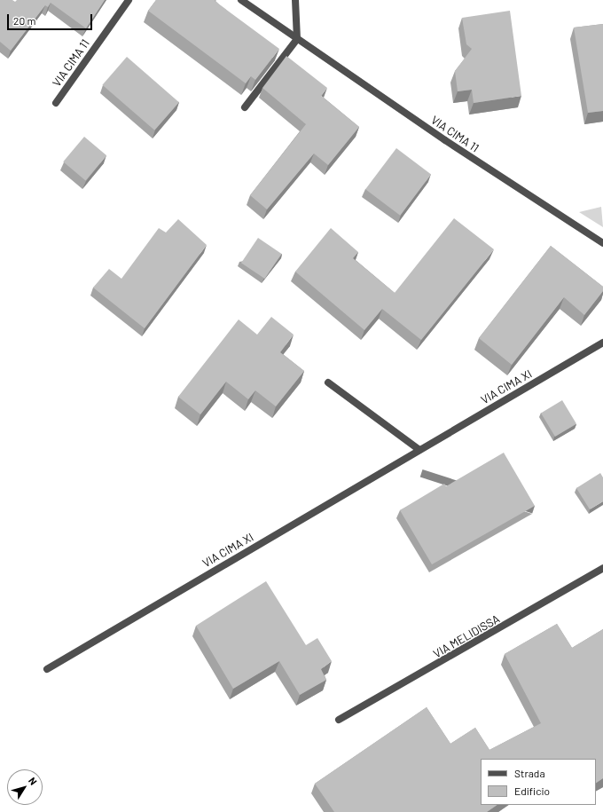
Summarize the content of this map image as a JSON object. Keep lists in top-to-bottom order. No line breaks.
{"streets":{"street":["VIA CIMA 11","VIA CIMA XI","VIA MELIDISSA"]},"legend":["Strada","Edificio"],"scale_bar":"20 m","north":"top right"}
